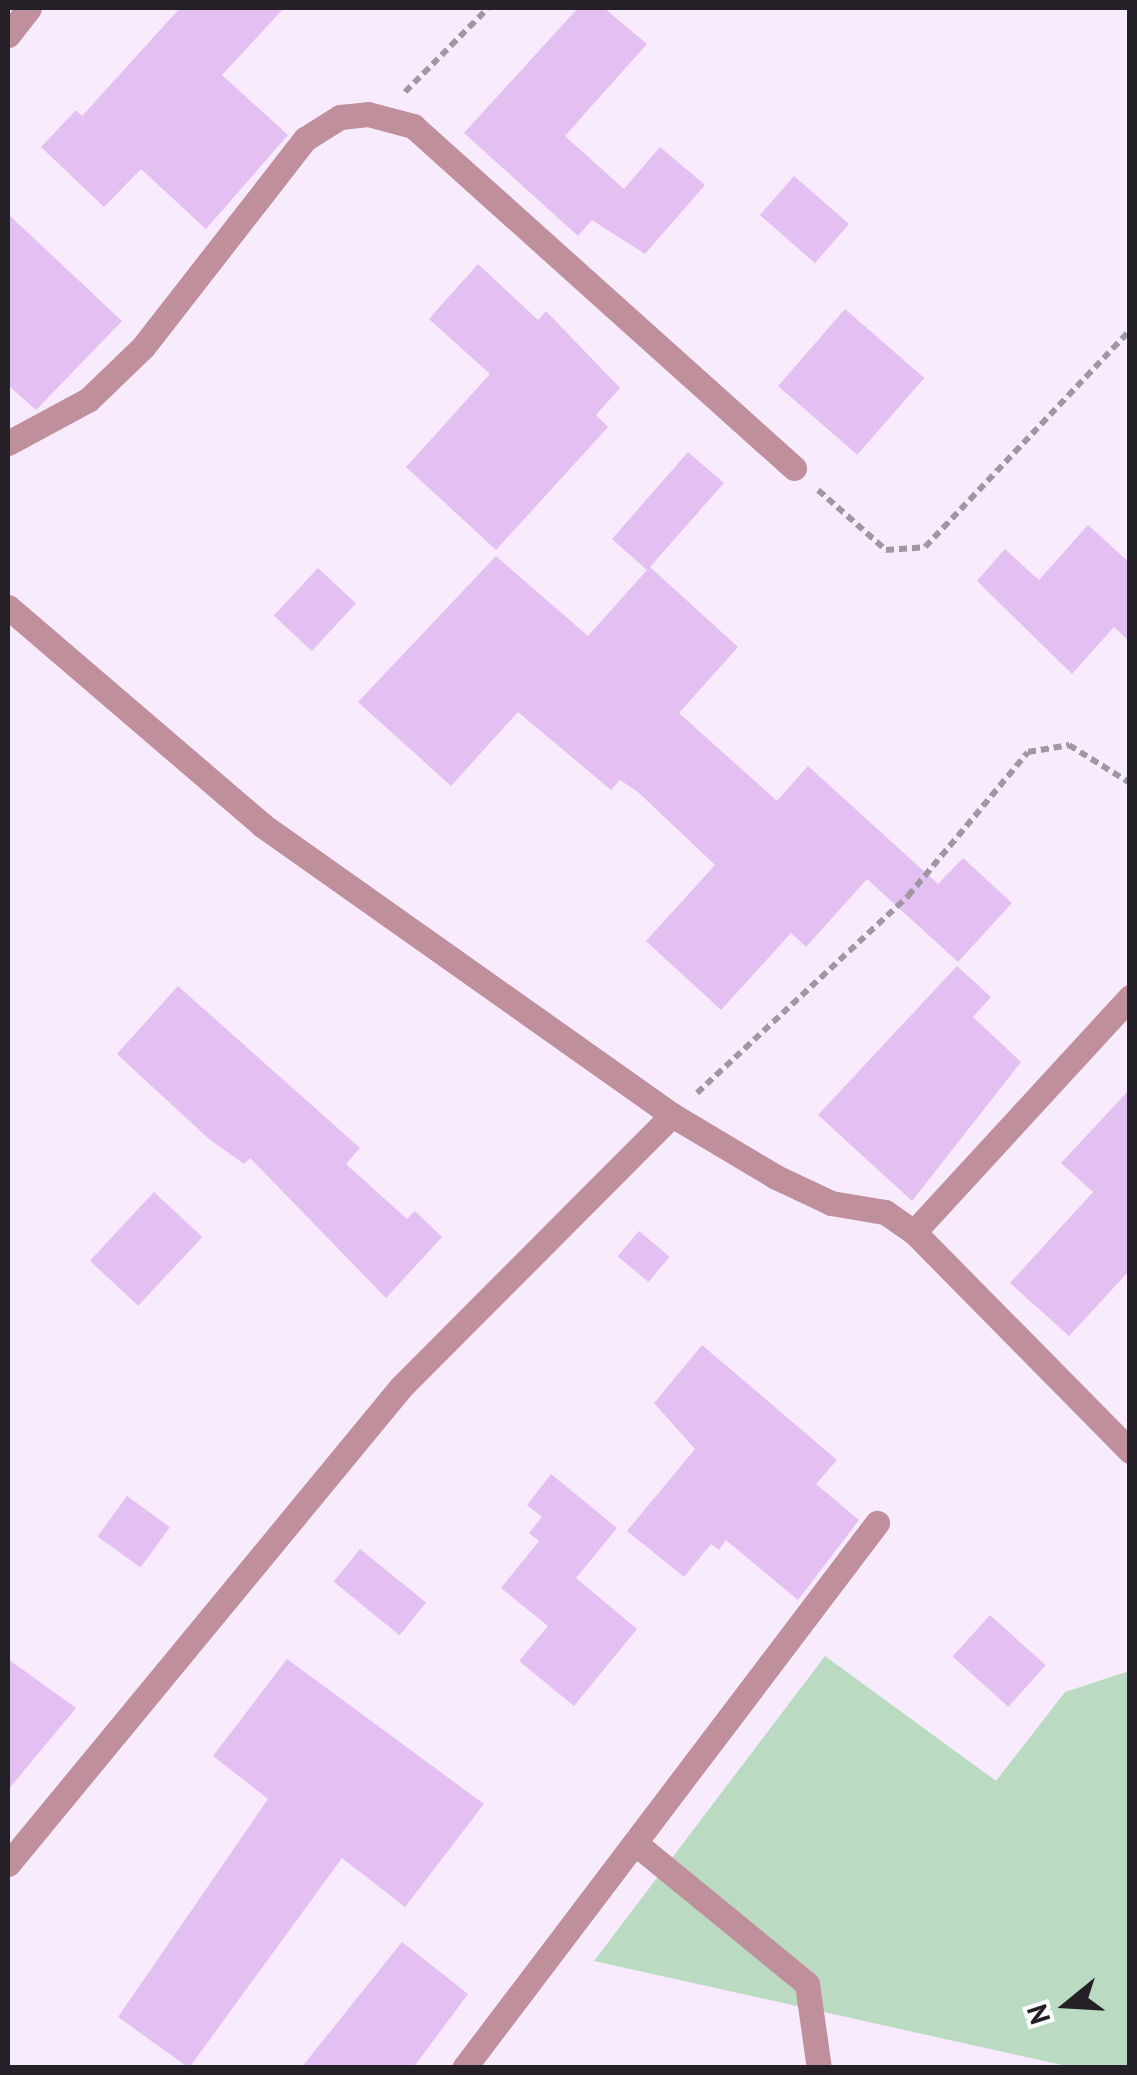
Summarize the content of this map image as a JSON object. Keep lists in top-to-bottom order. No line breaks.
{"north":"left"}
